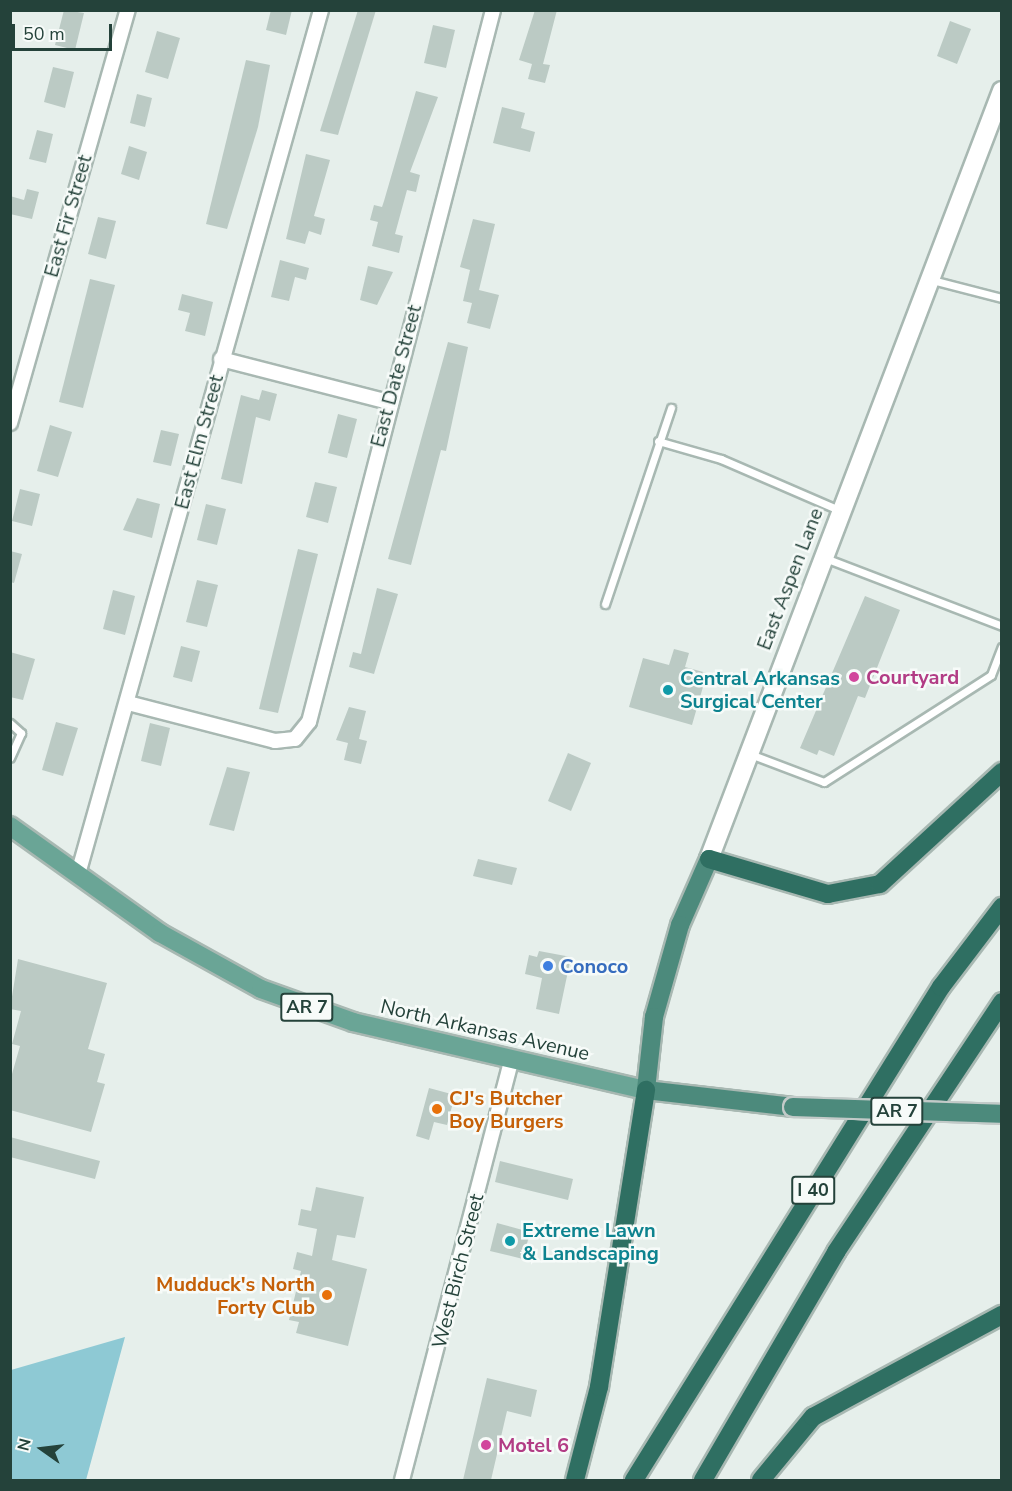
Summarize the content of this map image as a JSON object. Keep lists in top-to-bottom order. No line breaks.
{"streets":{"highway":["East Aspen Lane","AR 7","North Arkansas Avenue","I 40"],"street":["East Fir Street","East Date Street","East Elm Street","West Birch Street"]},"crossings":[["East Date Street","East Elm Street"],["East Elm Street","North Arkansas Avenue"],["East Aspen Lane","North Arkansas Avenue"],["North Arkansas Avenue","West Birch Street"]],"places":["Courtyard","Central Arkansas Surgical Center","Conoco","CJ's Butcher Boy Burgers","Extreme Lawn & Landscaping","Mudduck's North Forty Club","Motel 6"],"scale_bar":"50 m","north":"left"}
